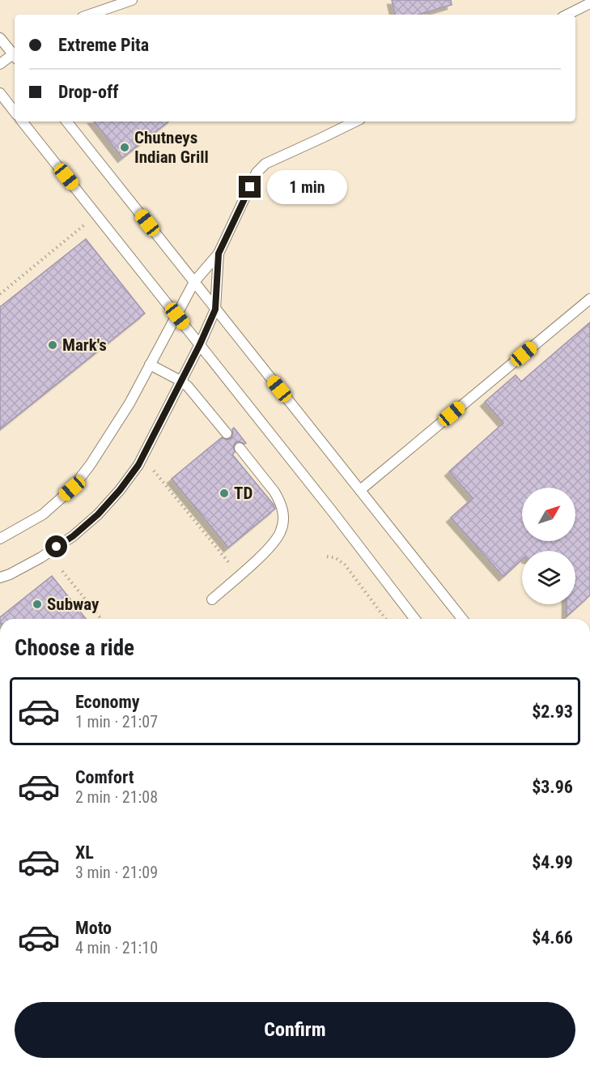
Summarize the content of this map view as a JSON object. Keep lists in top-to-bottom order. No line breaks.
{"places":["Chutneys Indian Grill","Mark's","TD","Subway"],"north":"top right","page":{"banner":["Extreme Pita","Drop-off"],"bubble":"1 min","heading":"Choose a ride","list":[{"name":"Economy","note":"1 min · 21:07","value":"$2.93"},{"name":"Comfort","note":"2 min · 21:08","value":"$3.96"},{"name":"XL","note":"3 min · 21:09","value":"$4.99"},{"name":"Moto","note":"4 min · 21:10","value":"$4.66"}],"buttons":"Confirm"}}
